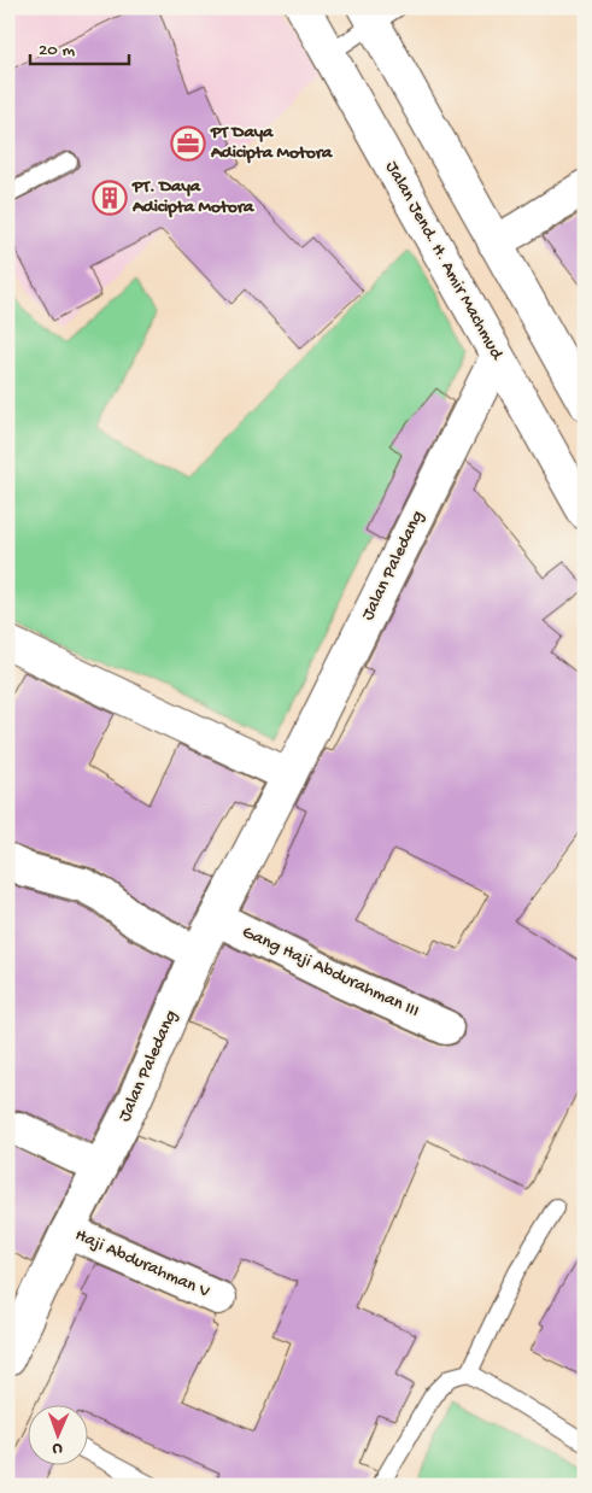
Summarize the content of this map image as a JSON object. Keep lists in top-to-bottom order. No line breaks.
{"streets":{"main road":["Jalan Jend. H. Amir Machmud","Jalan Paledang","Gang Haji Abdurahman III","Haji Abdurahman V"]},"crossings":[["Jalan Jend. H. Amir Machmud","Jalan Paledang"],["Jalan Paledang","Gang Haji Abdurahman III"],["Jalan Paledang","Haji Abdurahman V"]],"places":{"office":["PT Daya Adicipta Motora"],"building":["PT. Daya Adicipta Motora"]},"scale_bar":"20 m","north":"bottom"}
